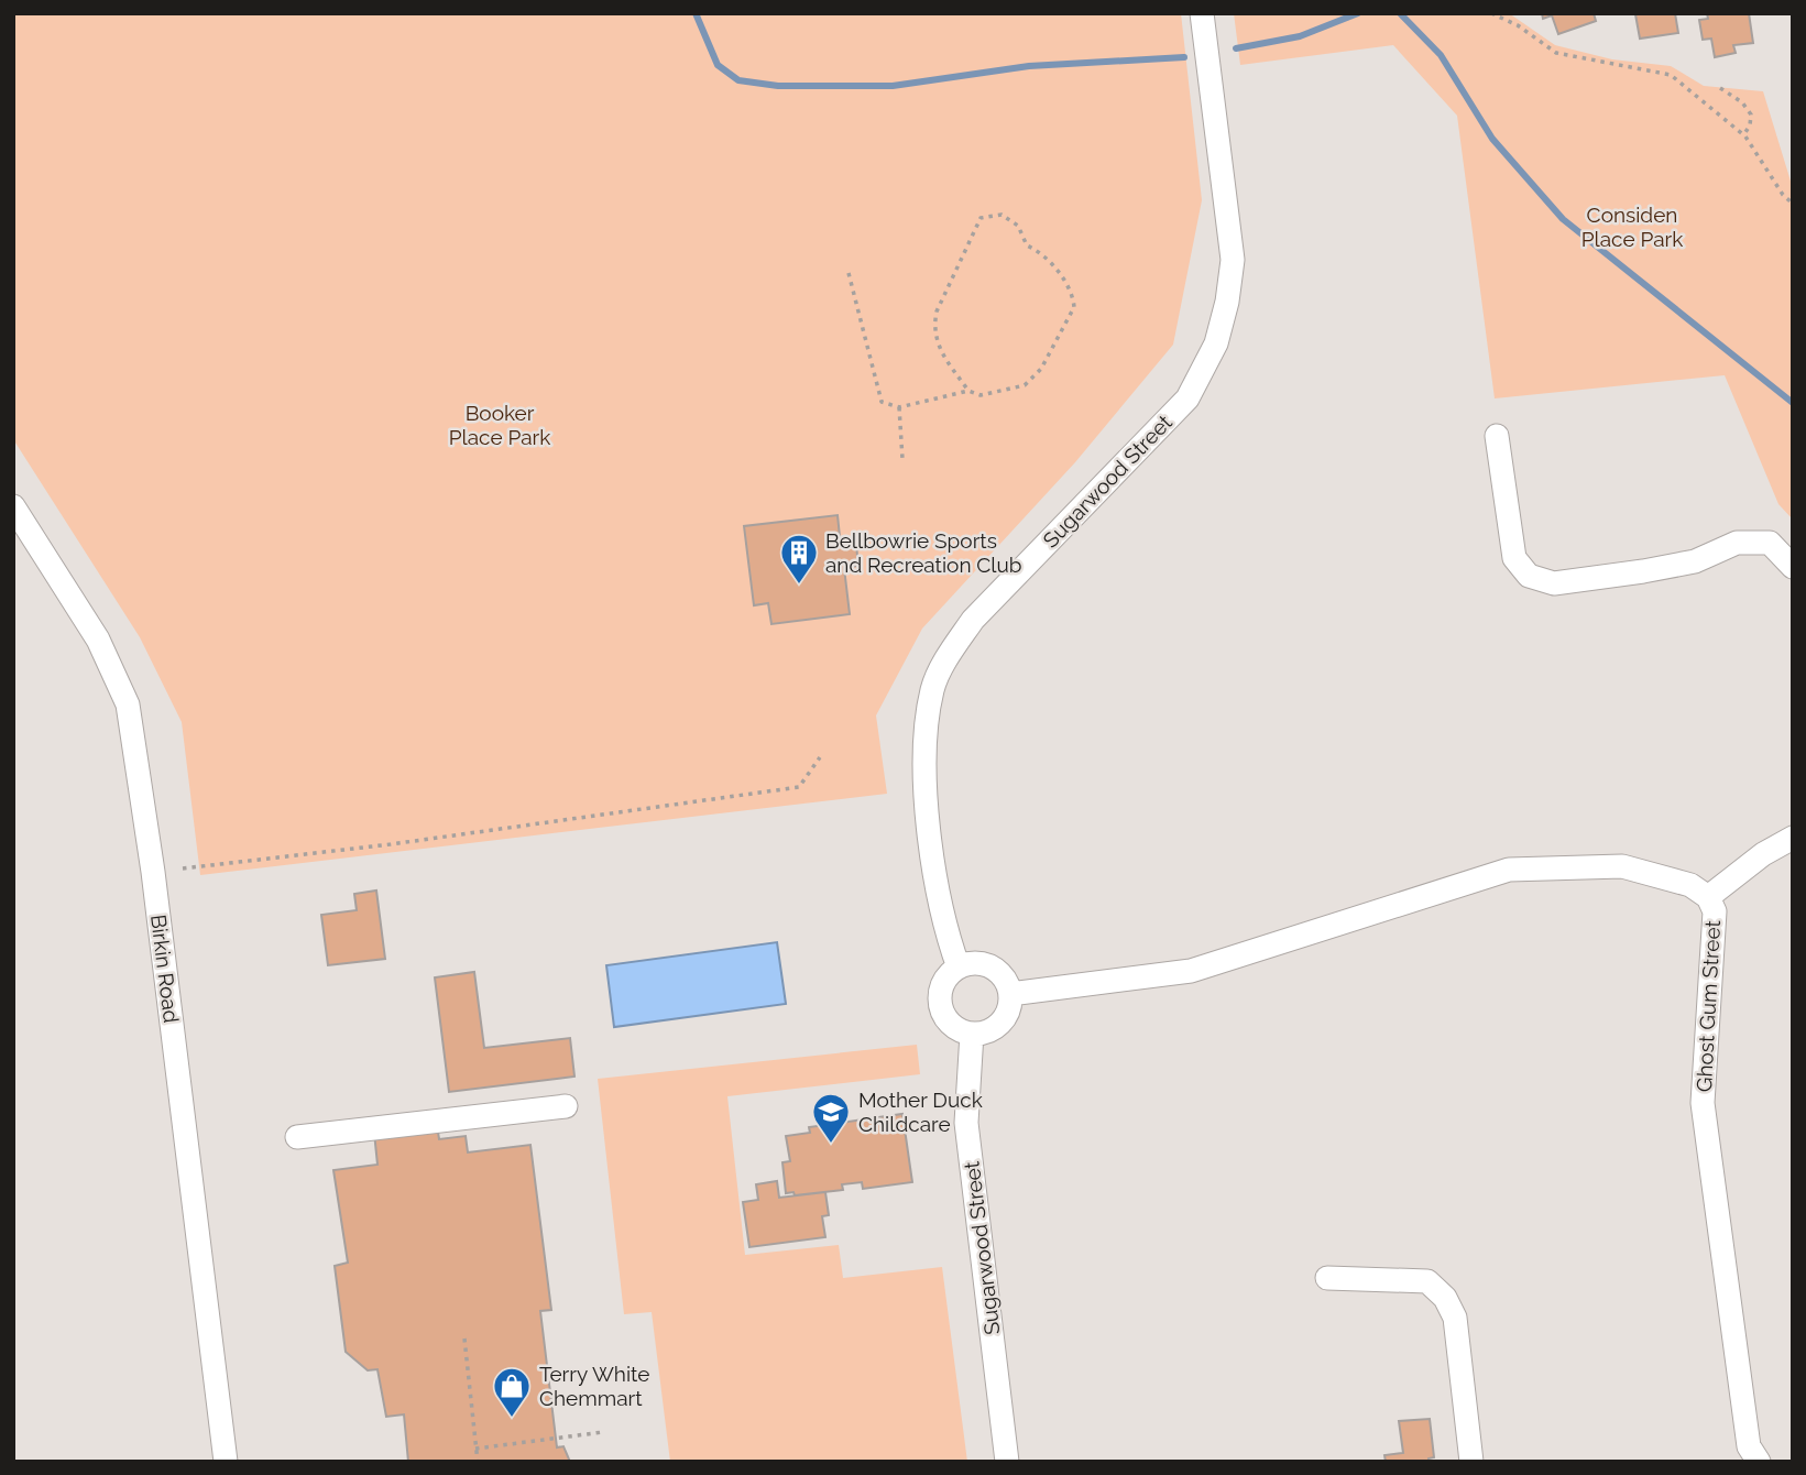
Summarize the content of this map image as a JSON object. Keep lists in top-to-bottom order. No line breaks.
{"streets":{"street":["Sugarwood Street","Birkin Road","Ghost Gum Street"]},"crossings":[["Sugarwood Street","Ghost Gum Street"]],"parks":["Considen Place Park","Booker Place Park"],"places":{"building":["Bellbowrie Sports and Recreation Club"],"school or university":["Mother Duck Childcare"],"shop":["Terry White Chemmart"]}}
